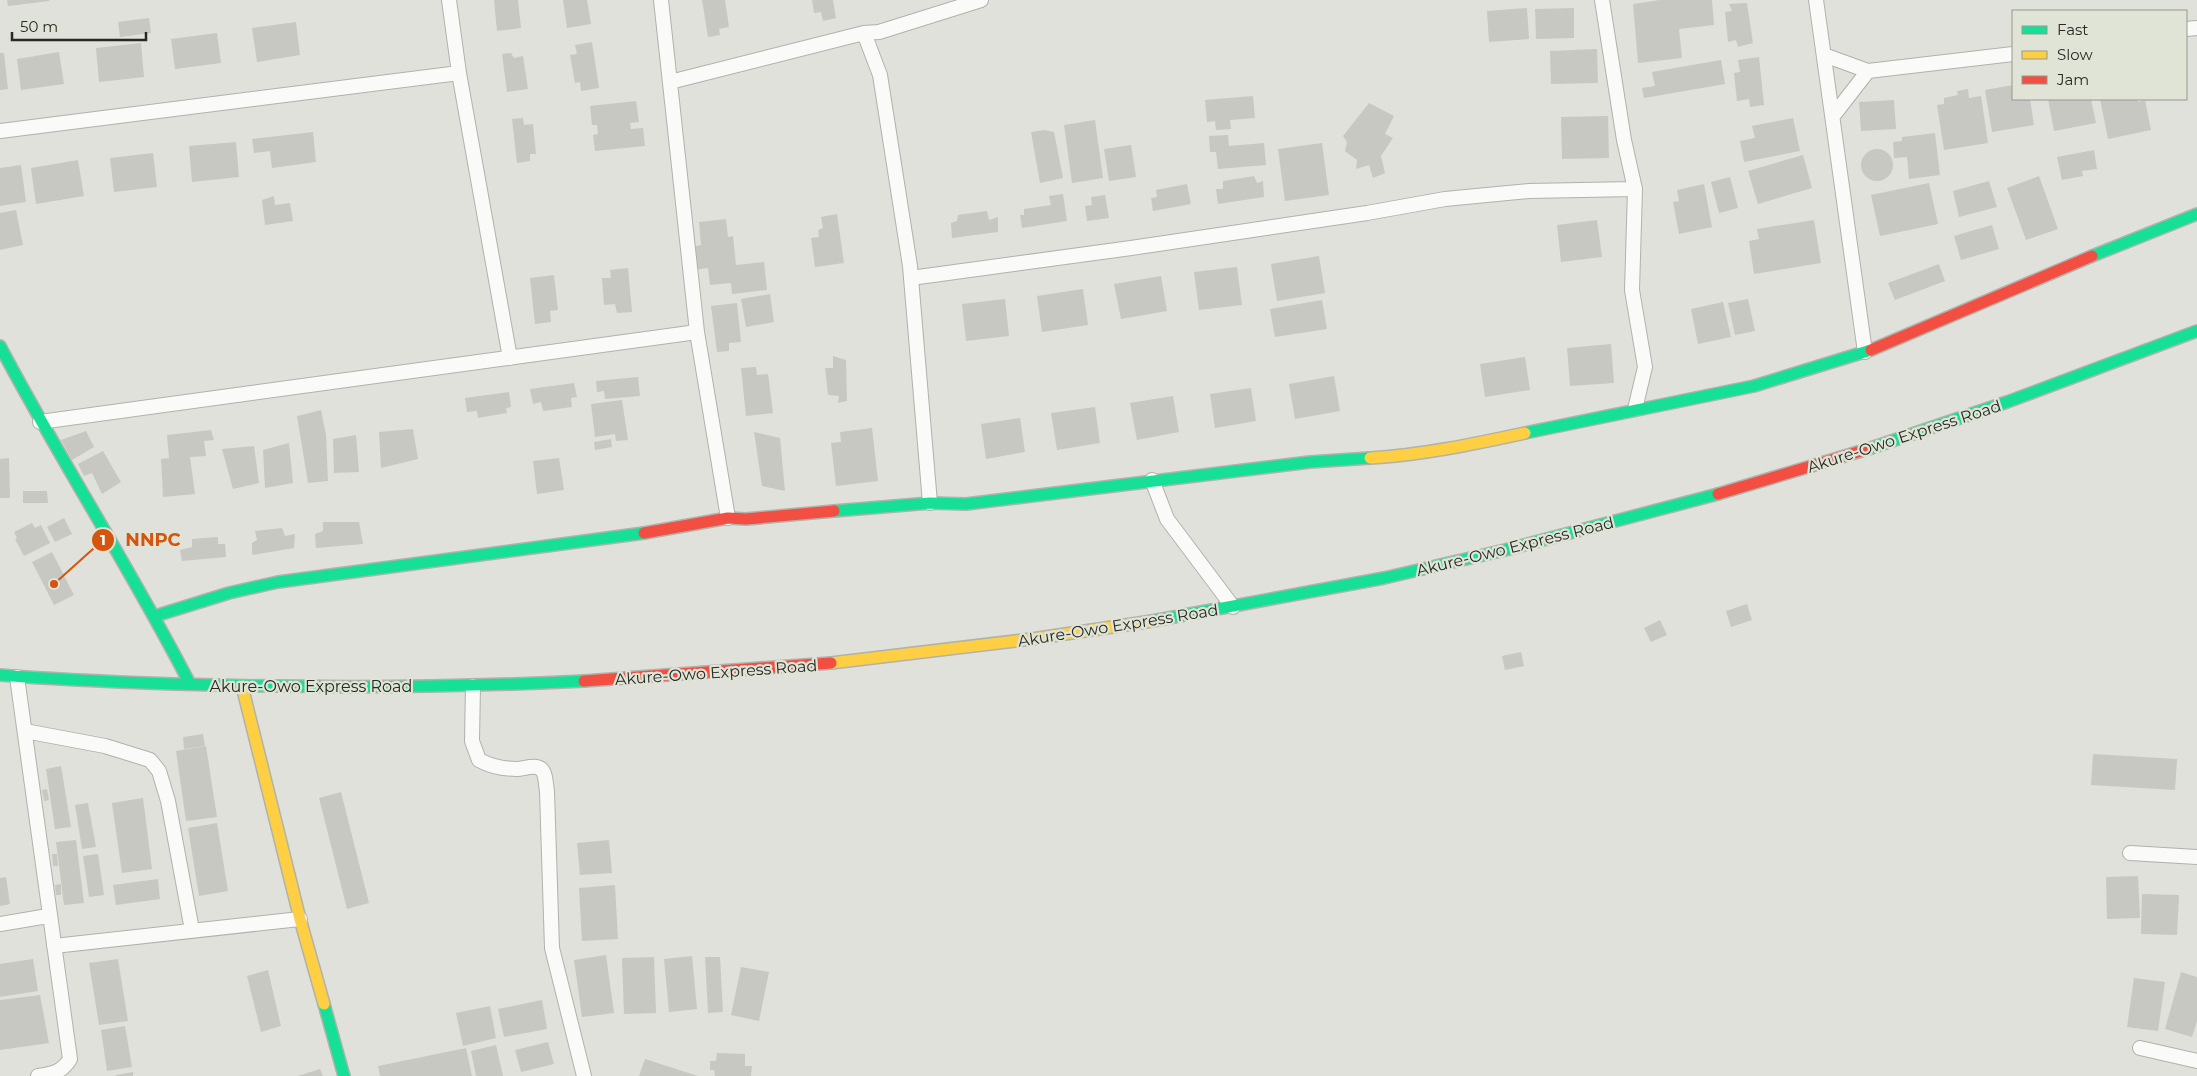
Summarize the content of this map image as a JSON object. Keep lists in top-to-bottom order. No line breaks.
{"streets":{"main road":["Akure-Owo Express Road"]},"places":["NNPC"],"legend":["Fast","Slow","Jam"],"scale_bar":"50 m"}
